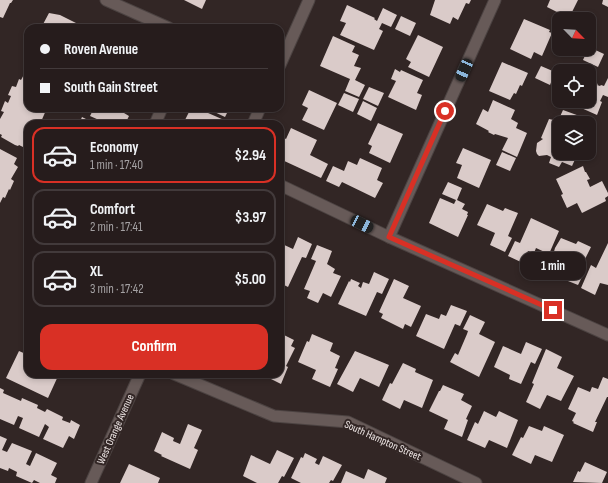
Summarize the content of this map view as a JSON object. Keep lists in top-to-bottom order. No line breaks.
{"streets":{"street":["West Orange Avenue","South Hampton Street"]},"north":"bottom right","page":{"banner":["Roven Avenue","South Gain Street"],"list":[{"name":"Economy","note":"1 min · 17:40","value":"$2.94"},{"name":"Comfort","note":"2 min · 17:41","value":"$3.97"},{"name":"XL","note":"3 min · 17:42","value":"$5.00"}],"bubble":"1 min","buttons":"Confirm"}}
